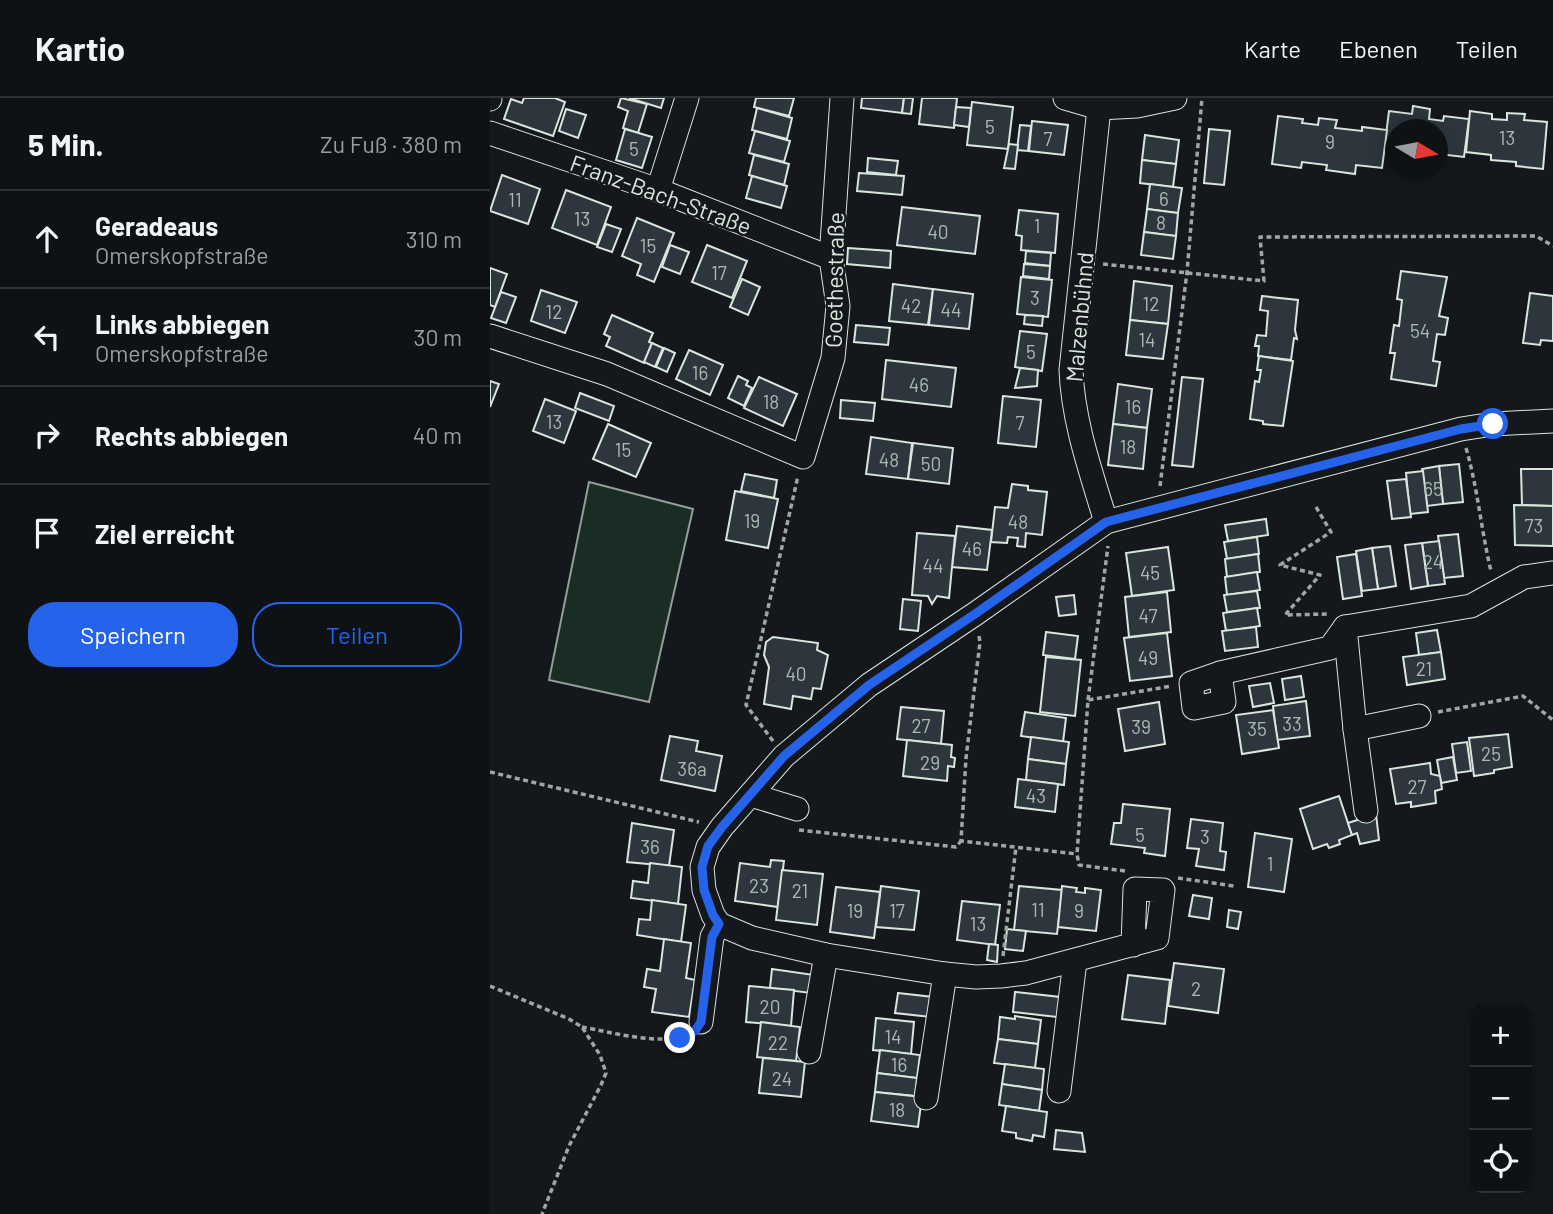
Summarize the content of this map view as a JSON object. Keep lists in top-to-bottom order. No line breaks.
{"streets":{"street":["Franz-Bach-Straße","Goethestraße","Malzenbühnd"]},"crossings":[["Franz-Bach-Straße","Goethestraße"]],"house_numbers":["5","13","7","9","5","6","11","13","8","1","40","15","17","3","12","42","44","12","54","14","5","16","46","18","16","13","7","18","15","48","50","65","19","48","73","46","24","44","45","47","49","21","40","33","27","39","35","25","29","36a","27","43","5","3","36","1","23","21","11","19","17","9","13","2","20","14","22","16","24","18"],"north":"right","page":{"header":"Kartio","nav":["Karte","Ebenen","Teilen"],"heading":["5 Min.","Zu Fuß · 380 m"],"list":[["Geradeaus","Omerskopfstraße","310 m"],["Links abbiegen","Omerskopfstraße","30 m"],["Rechts abbiegen","40 m"],"Ziel erreicht"],"buttons":["Speichern","Teilen"],"map_buttons":["+","−"]}}
